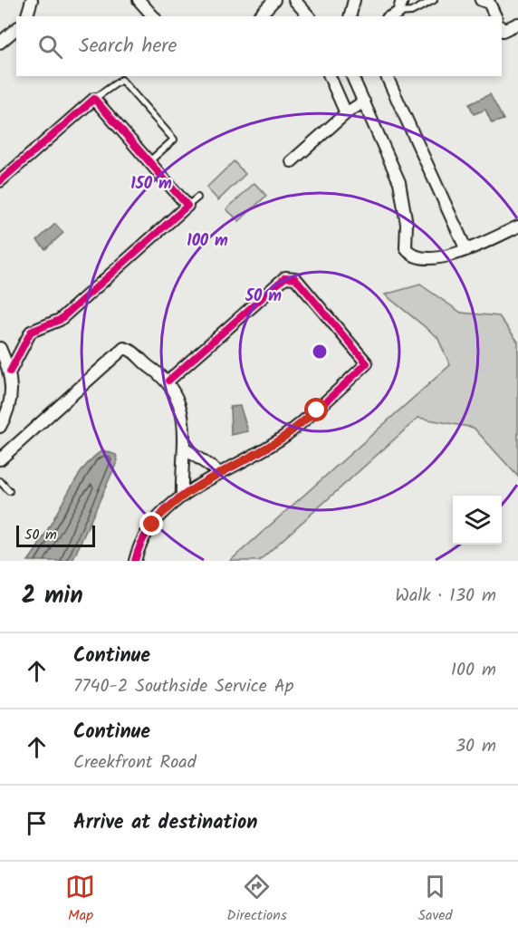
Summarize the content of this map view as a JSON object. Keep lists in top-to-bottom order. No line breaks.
{"scale_bar":"50 m","page":{"search":"Search here","scale":"50 m","heading":["2 min","Walk · 130 m"],"list":[["Continue","7740-2 Southside Service Ap","100 m"],["Continue","Creekfront Road","30 m"],"Arrive at destination"],"nav":["Map","Directions","Saved"]},"rings":["150 m","100 m","50 m"]}
